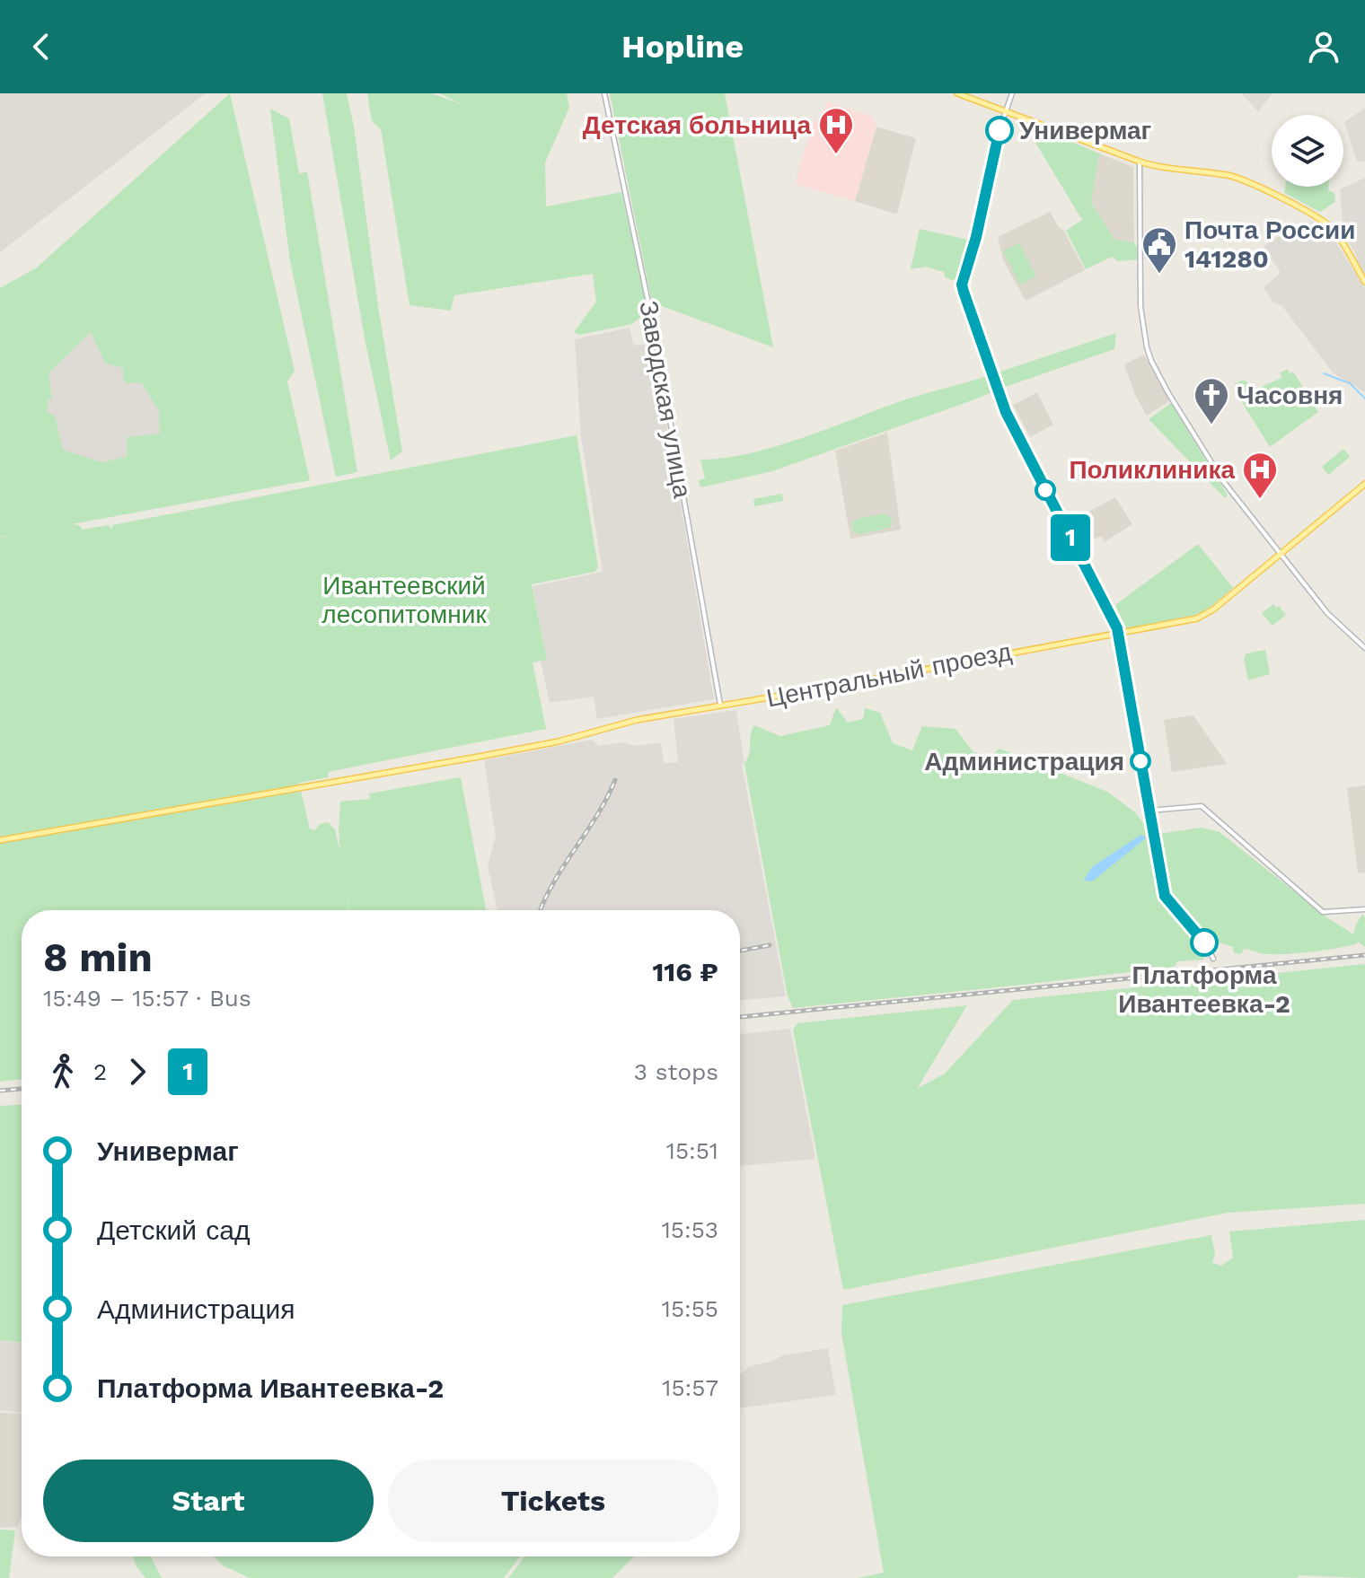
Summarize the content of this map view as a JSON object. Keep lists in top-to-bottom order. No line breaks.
{"streets":{"main road":["Центральный проезд"],"street":["Заводская улица"]},"crossings":[["Заводская улица","Центральный проезд"]],"parks":["Ивантеевский лесопитомник"],"places":{"other":["Универмаг","Администрация","Платформа Ивантеевка-2"],"hospital":["Детская больница","Поликлиника"],"public building":["Почта России 141280"],"church":["Часовня"]},"lines":["bus line 1"],"page":{"header":"Hopline","on_map":"1","heading":["8 min","15:49 – 15:57 · Bus","116 ₽"],"legs":["2","1","3 stops"],"list":[{"name":"Универмаг","value":"15:51"},{"name":"Детский сад","value":"15:53"},{"name":"Администрация","value":"15:55"},{"name":"Платформа Ивантеевка-2","value":"15:57"}],"buttons":["Start","Tickets"]}}
